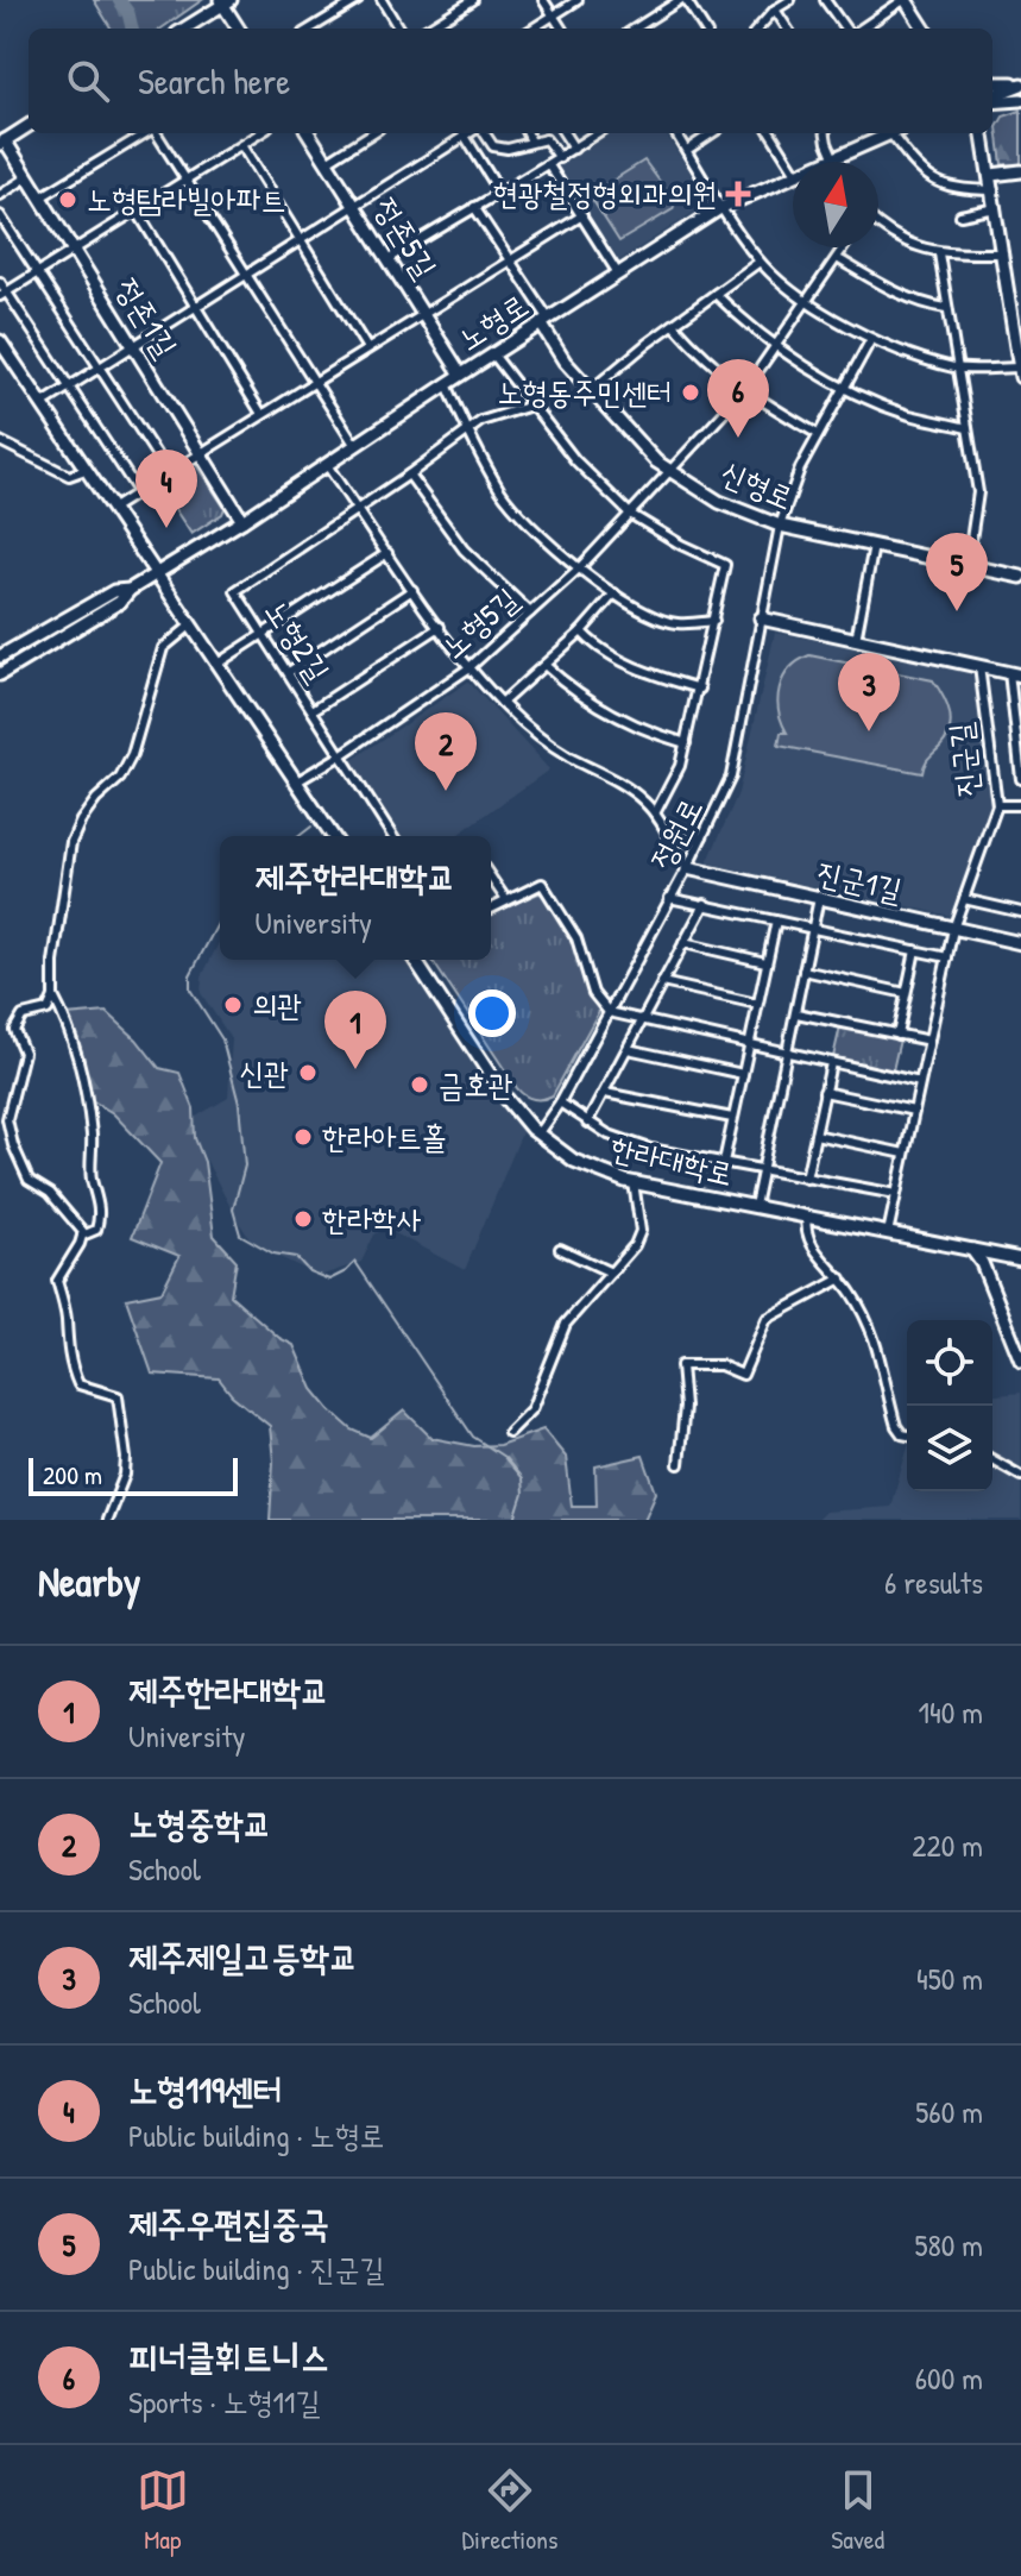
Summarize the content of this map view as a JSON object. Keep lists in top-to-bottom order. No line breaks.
{"streets":{"main road":["정존5길","정존1길","노형로","신형로","진군길","진군1길","한라대학로"],"street":["노형5길","노형2길","정원로"]},"crossings":[["정존5길","노형로"],["정존1길","노형로"],["노형로","신형로"],["신형로","노형5길"],["신형로","정원로"],["노형5길","노형2길"],["진군길","정원로"],["진군길","진군1길"],["진군길","한라대학로"],["정원로","진군1길"],["정원로","한라대학로"]],"places":{"health":["현광철정형외과의원"],"other":["노형탐라빌아파트","노형동주민센터","의관","신관","금호관","한라아트홀","한라학사"]},"scale_bar":"200 m","north":"top","page":{"search":"Search here","pins":["6","4","5","3","2","1"],"popup":["제주한라대학교","University"],"scale":"200 m","heading":["Nearby","6 results"],"list":[{"mark":"1","name":"제주한라대학교","note":"University","value":"140 m"},{"mark":"2","name":"노형중학교","note":"School","value":"220 m"},{"mark":"3","name":"제주제일고등학교","note":"School","value":"450 m"},{"mark":"4","name":"노형119센터","note":"Public building · 노형로","value":"560 m"},{"mark":"5","name":"제주우편집중국","note":"Public building · 진군길","value":"580 m"},{"mark":"6","name":"피너클휘트니스","note":"Sports · 노형11길","value":"600 m"}],"nav":["Map","Directions","Saved"]}}
